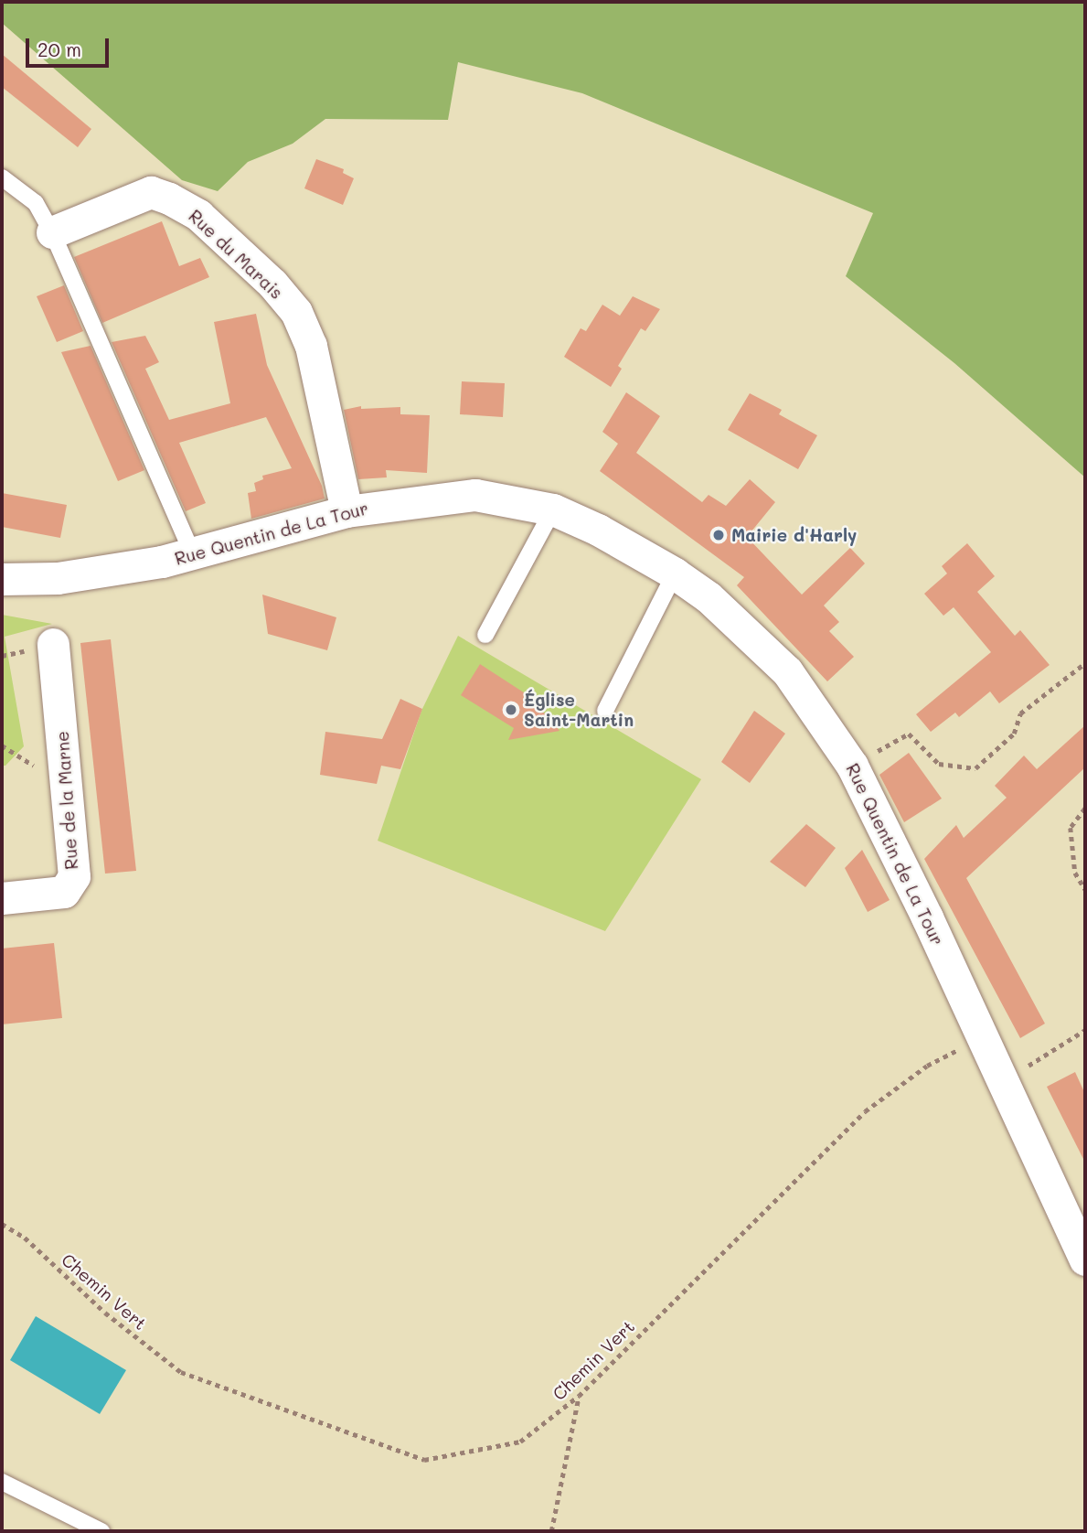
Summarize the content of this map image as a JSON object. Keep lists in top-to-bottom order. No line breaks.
{"streets":{"street":["Rue du Marais","Rue Quentin de La Tour","Rue de la Marne"],"path":["Chemin Vert"]},"crossings":[["Rue du Marais","Rue Quentin de La Tour"],["Rue Quentin de La Tour","Chemin Vert"]],"places":["Mairie d'Harly","Église Saint-Martin"],"scale_bar":"20 m"}
